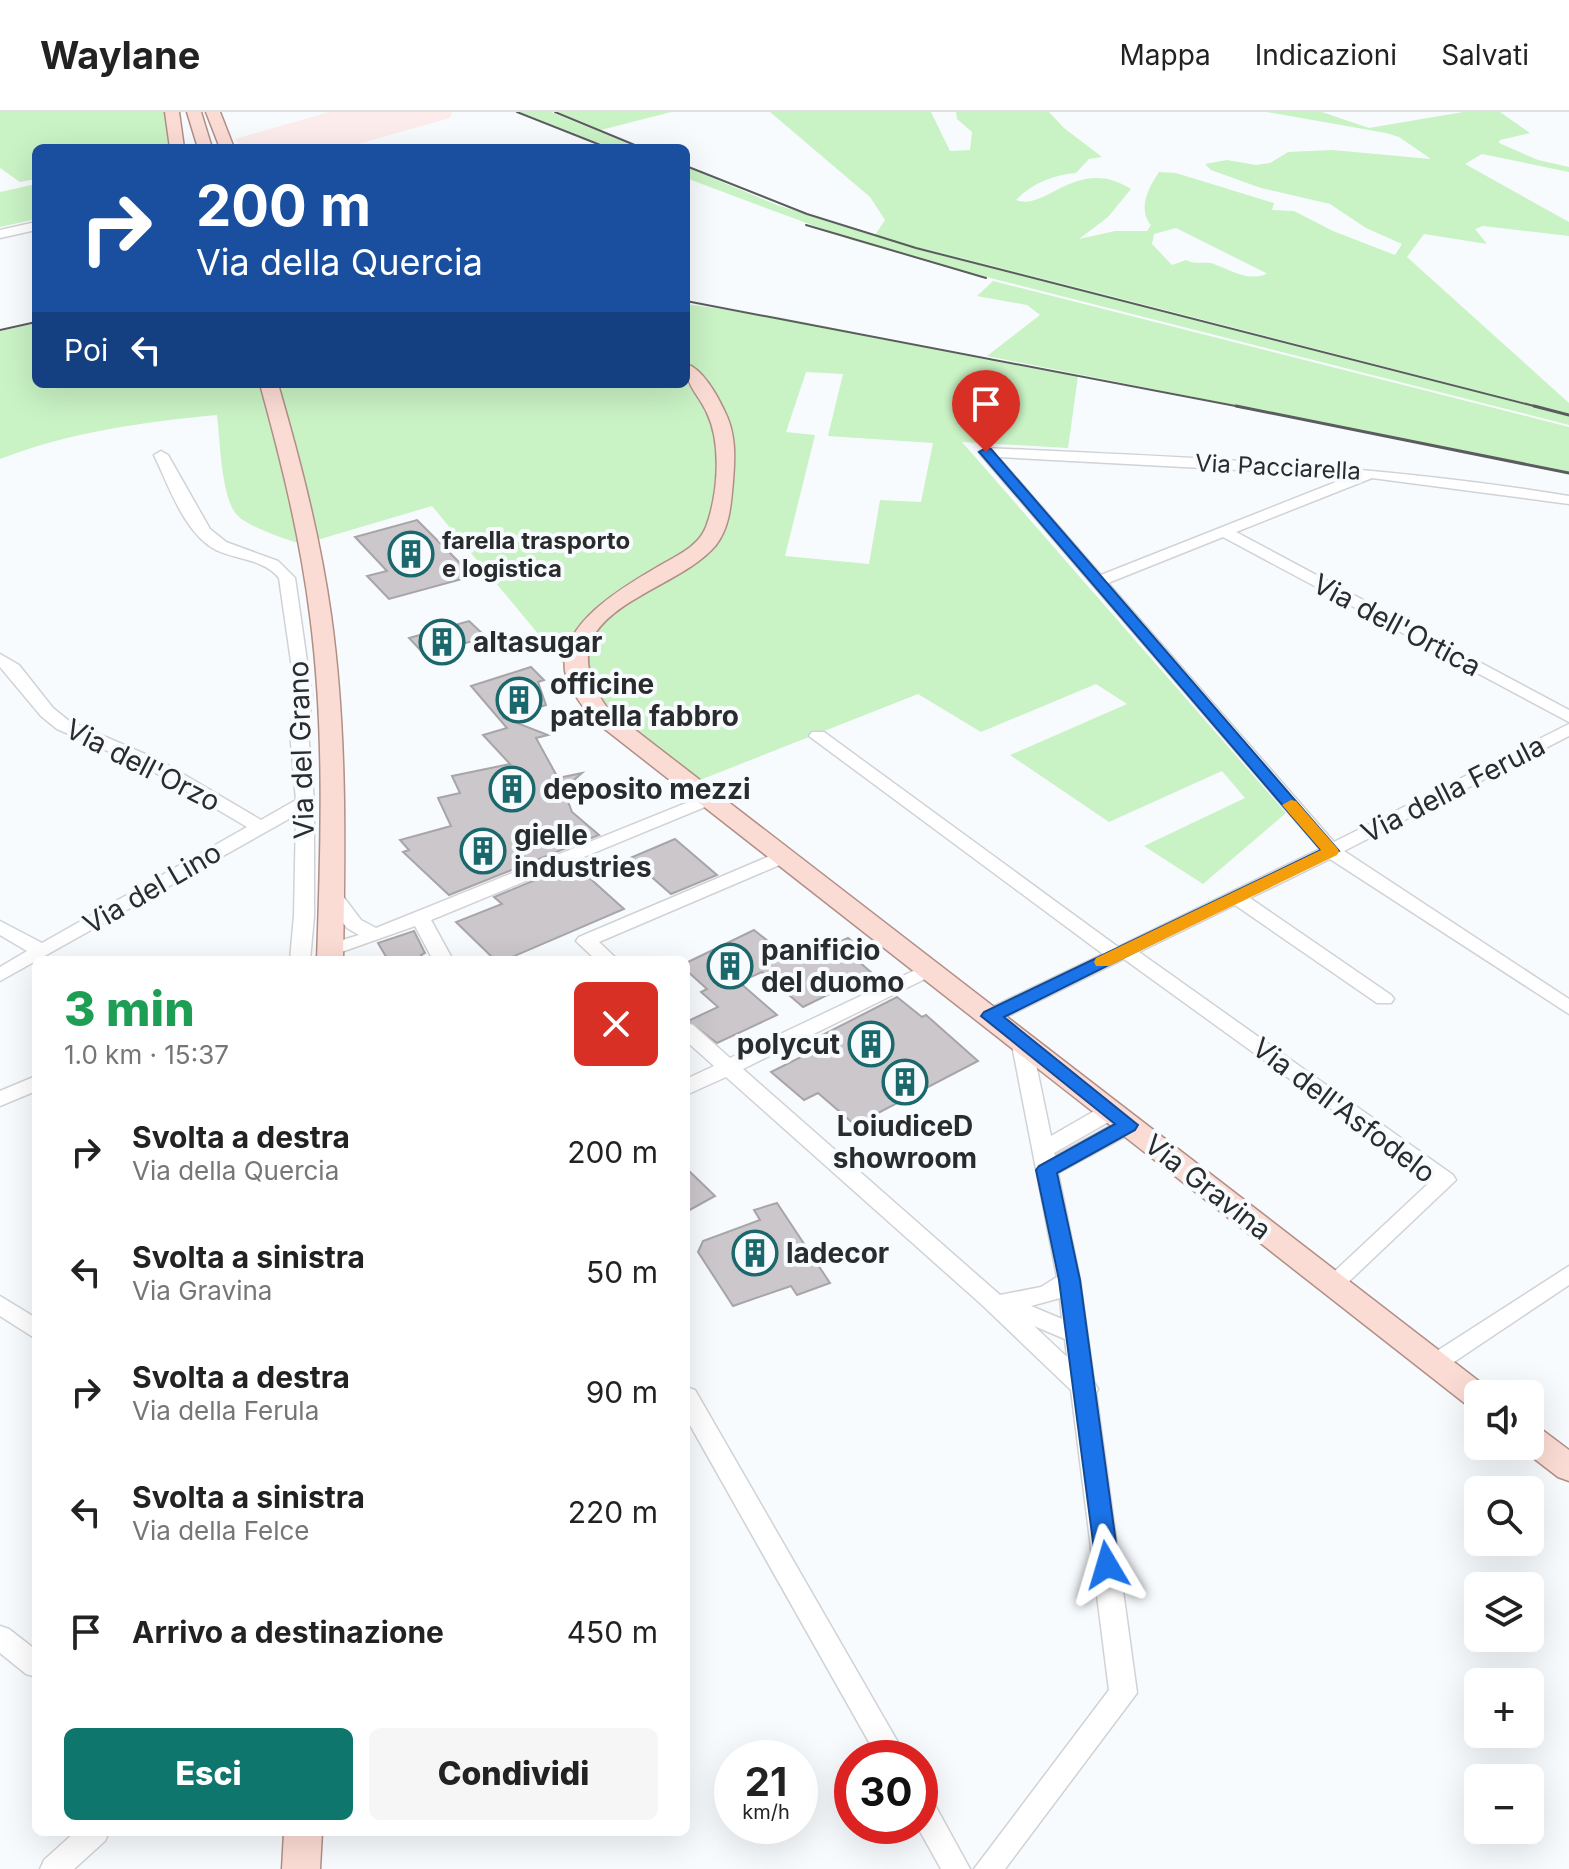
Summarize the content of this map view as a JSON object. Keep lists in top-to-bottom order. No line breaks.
{"streets":{"main road":["Via Gravina"],"street":["Via Pacciarella","Via dell'Ortica","Via del Grano","Via dell'Orzo","Via della Ferula","Via del Lino","Via dell'Asfodelo"]},"crossings":[["Via del Grano","Via del Lino"],["Via dell'Orzo","Via del Lino"],["Via della Ferula","Via dell'Asfodelo"],["Via della Ferula","Via Gravina"],["Via dell'Asfodelo","Via Gravina"]],"places":{"building":["farella trasporto e logistica","altasugar","officine patella fabbro","deposito mezzi","gielle industries","panificio del duomo","polycut","LoiudiceD showroom","ladecor"]},"page":{"header":"Waylane","nav":["Mappa","Indicazioni","Salvati"],"turn":["200 m","Via della Quercia"],"then":"Poi","heading":["3 min","1.0 km · 15:37"],"list":[{"name":"Svolta a destra","note":"Via della Quercia","value":"200 m"},{"name":"Svolta a sinistra","note":"Via Gravina","value":"50 m"},{"name":"Svolta a destra","note":"Via della Ferula","value":"90 m"},{"name":"Svolta a sinistra","note":"Via della Felce","value":"220 m"},{"name":"Arrivo a destinazione","value":"450 m"}],"map_buttons":["+","−"],"buttons":["Esci","Condividi"],"speed":"21 km/h","limit":"30"}}
